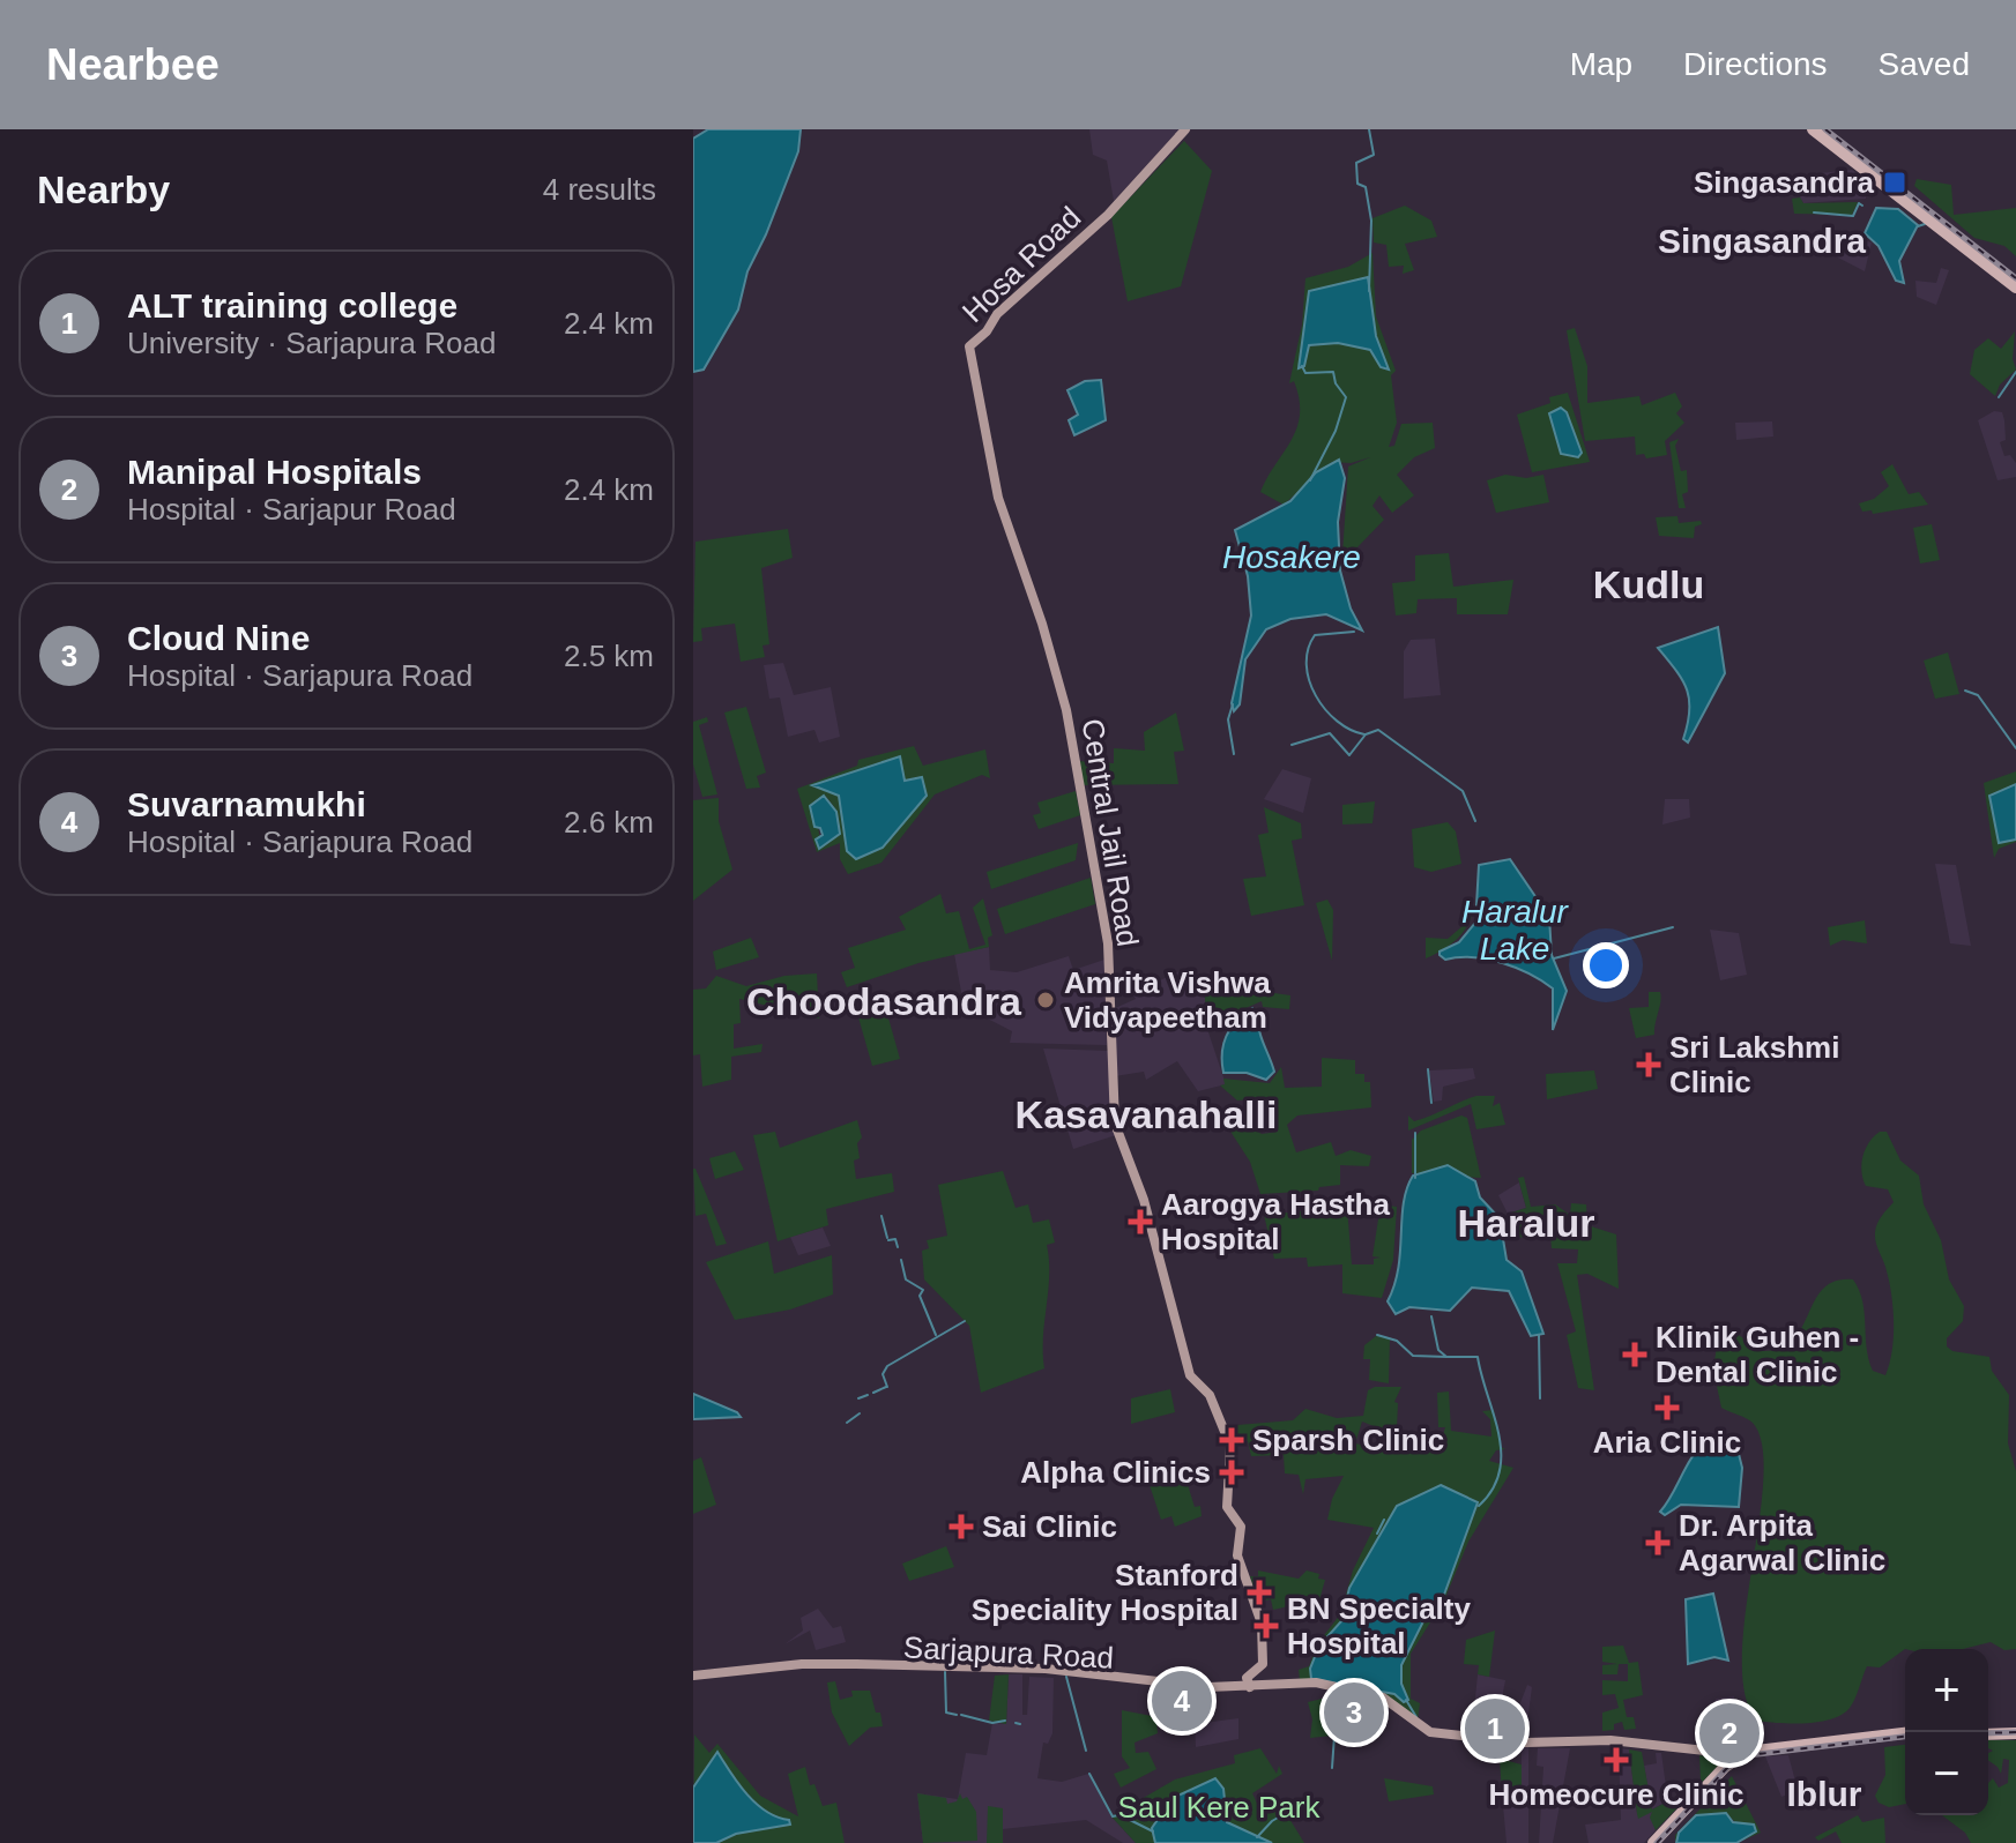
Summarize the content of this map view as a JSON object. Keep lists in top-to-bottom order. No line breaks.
{"streets":{"main road":["Hosa Road","Central Jail Road","Sarjapura Road"]},"crossings":[["Hosa Road","Central Jail Road"],["Central Jail Road","Sarjapura Road"]],"districts":["Singasandra","Kudlu","Choodasandra","Kasavanahalli","Haralur","Iblur"],"water":["Hosakere","Haralur Lake"],"parks":["Saul Kere Park"],"places":{"transit":["Singasandra"],"other":["Amrita Vishwa Vidyapeetham"],"health":["Sri Lakshmi Clinic","Aarogya Hastha Hospital","Klinik Guhen - Dental Clinic","Aria Clinic","Sparsh Clinic","Alpha Clinics","Sai Clinic","Dr. Arpita Agarwal Clinic","Stanford Speciality Hospital","BN Specialty Hospital","Homeocure Clinic"]},"page":{"header":"Nearbee","nav":["Map","Directions","Saved"],"heading":["Nearby","4 results"],"list":[{"mark":"1","name":"ALT training college","note":"University · Sarjapura Road","value":"2.4 km"},{"mark":"2","name":"Manipal Hospitals","note":"Hospital · Sarjapur Road","value":"2.4 km"},{"mark":"3","name":"Cloud Nine","note":"Hospital · Sarjapura Road","value":"2.5 km"},{"mark":"4","name":"Suvarnamukhi","note":"Hospital · Sarjapura Road","value":"2.6 km"}],"map_buttons":["+","−"],"pins":["4","3","1","2"]}}
